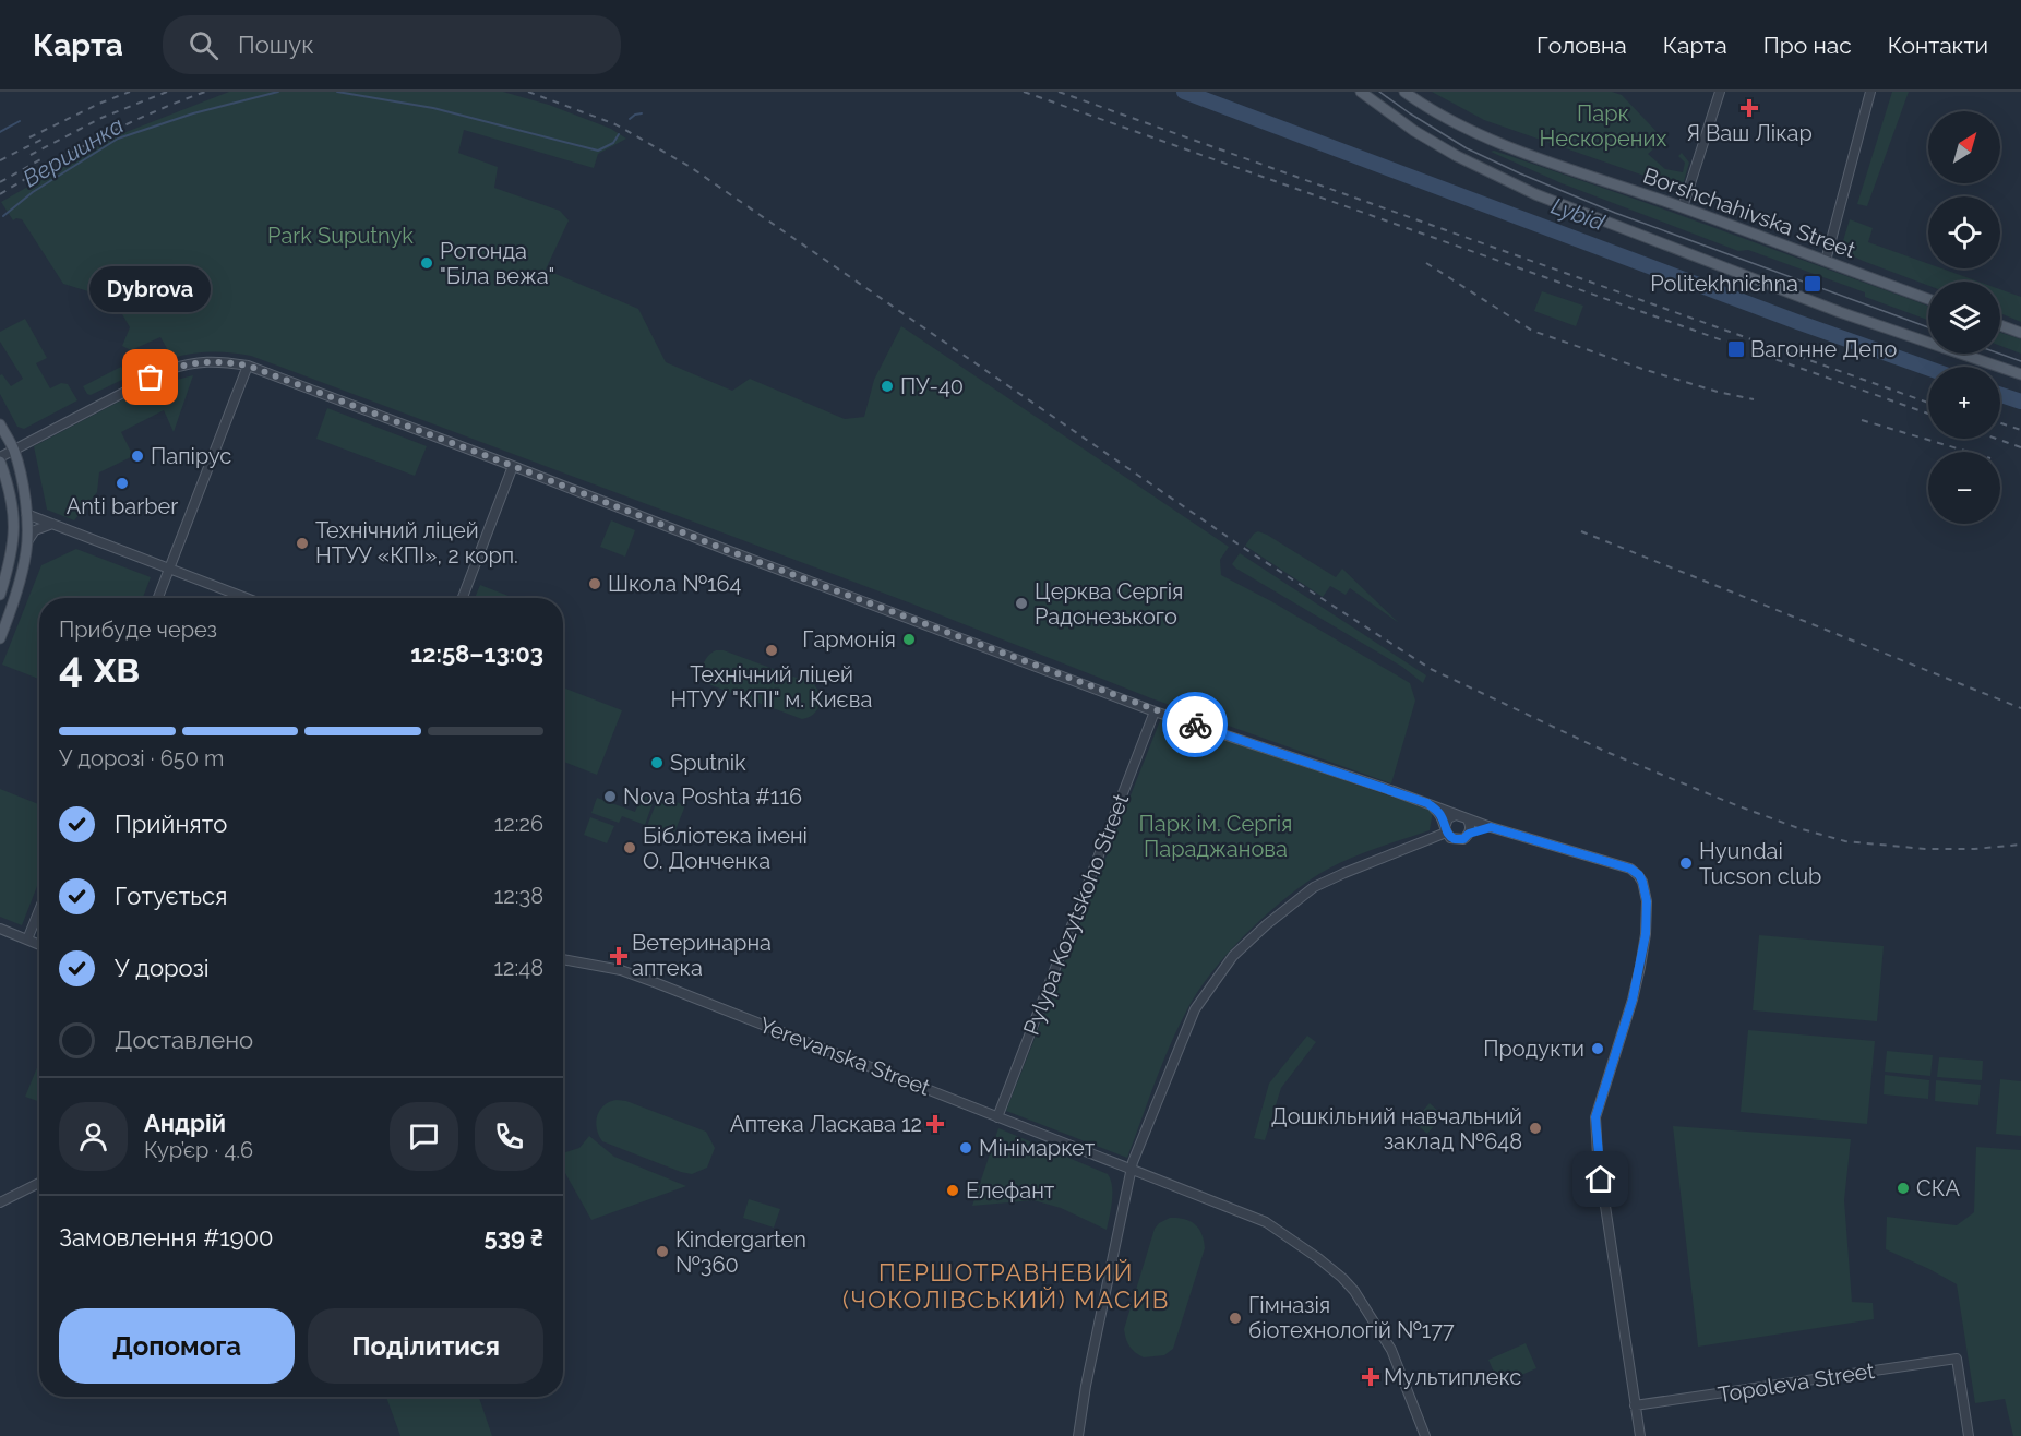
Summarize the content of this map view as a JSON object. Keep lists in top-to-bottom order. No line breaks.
{"streets":{"main road":["Borshchahivska Street"],"street":["Pylypa Kozytskoho Street","Yerevanska Street","Topoleva Street"]},"crossings":[["Pylypa Kozytskoho Street","Yerevanska Street"]],"districts":["ПЕРШОТРАВНЕВИЙ (ЧОКОЛІВСЬКИЙ) МАСИВ"],"water":["Вершинка","Lybid"],"parks":["Парк Нескорених","Park Suputnyk","Парк ім. Сергія Параджанова"],"places":{"health":["Я Ваш Лікар","Ветеринарна аптека","Аптека Ласкава 12","Мультиплекс"],"other":["Ротонда \"Біла вежа\"","Dybrova","ПУ-40","Папірус","Anti barber","Технічний ліцей НТУУ «КПІ», 2 корп.","Школа №164","Церква Сергія Радонезького","Гармонія","Технічний ліцей НТУУ \"КПІ\" м. Києва","Sputnik","Nova Poshta #116","Бібліотека імені О. Донченка","Hyundai Tucson club","Продукти","Дошкільний навчальний заклад №648","Мінімаркет","СКА","Елефант","Kindergarten №360","Гімназія біотехнологій №177"],"transit":["Politekhnichna","Вагонне Депо"]},"north":"top right","page":{"header":"Карта","search":"Пошук","nav":["Головна","Карта","Про нас","Контакти"],"map_buttons":["+","−"],"bubble":"Dybrova","heading":["4 хв","Прибуде через","12:58–13:03"],"panel":["Андрій","Кур’єр · 4.6","Замовлення #1900","539 ₴"],"bar":"У дорозі · 650 m","list":[["Прийнято","12:26"],["Готується","12:38"],["У дорозі","12:48"],"Доставлено"],"buttons":["Допомога","Поділитися"]}}
